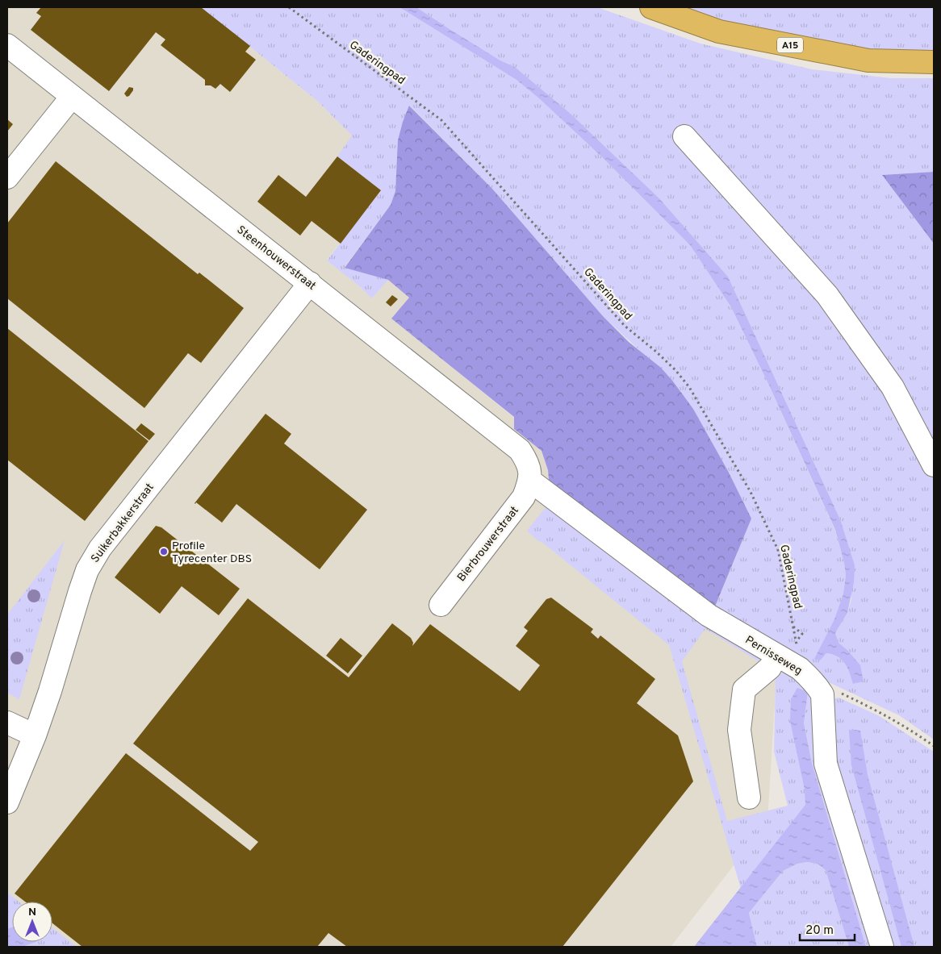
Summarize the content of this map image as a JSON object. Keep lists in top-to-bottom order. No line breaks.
{"streets":{"highway":["A15"],"street":["Steenhouwerstraat","Suikerbakkerstraat","Bierbrouwerstraat","Pernisseweg"],"path":["Gaderingpad"]},"crossings":[["Gaderingpad","Pernisseweg"],["Steenhouwerstraat","Suikerbakkerstraat"],["Steenhouwerstraat","Bierbrouwerstraat"],["Steenhouwerstraat","Pernisseweg"],["Bierbrouwerstraat","Pernisseweg"]],"places":["Profile Tyrecenter DBS"],"scale_bar":"20 m","north":"top"}
